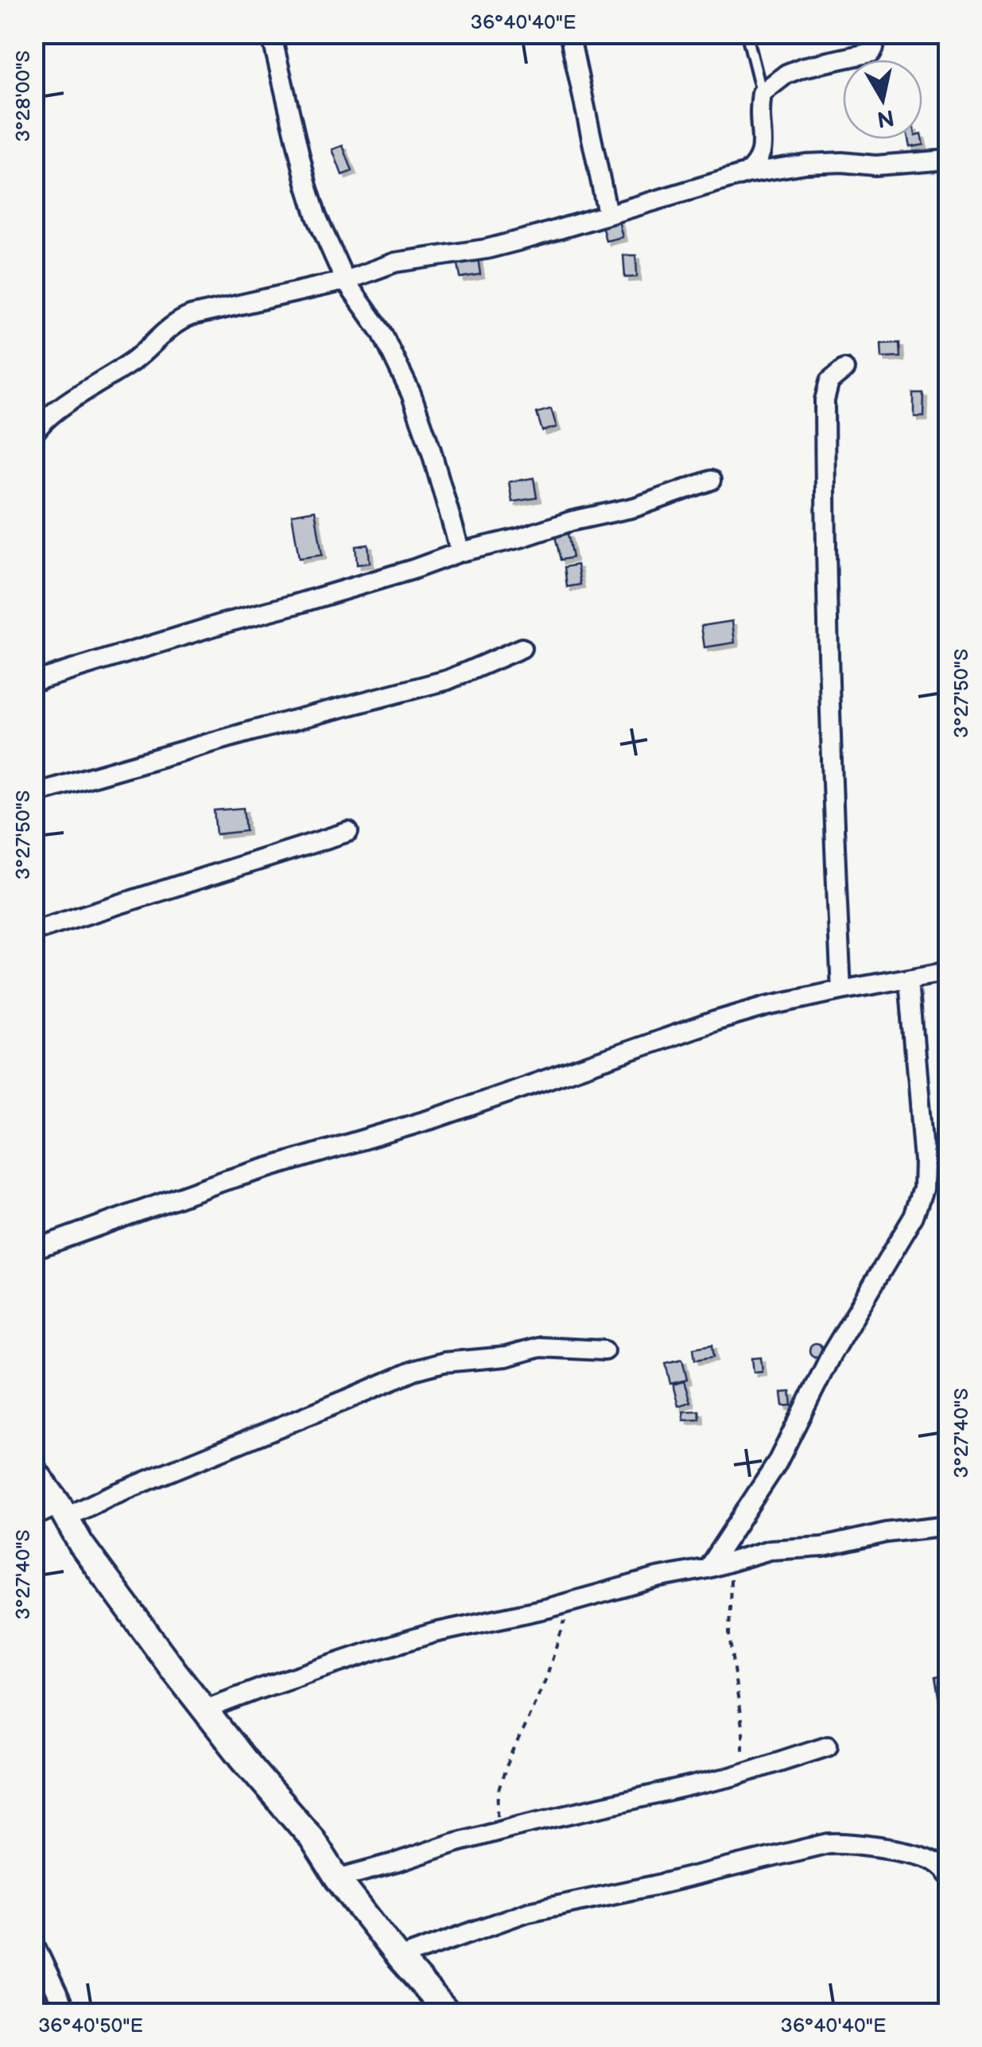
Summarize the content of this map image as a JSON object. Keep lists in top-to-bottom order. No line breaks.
{"north":"bottom","coordinates":["36°40'40\"E","3°28'00\"S","3°27'50\"S","3°27'40\"S","36°40'50\"E"]}
